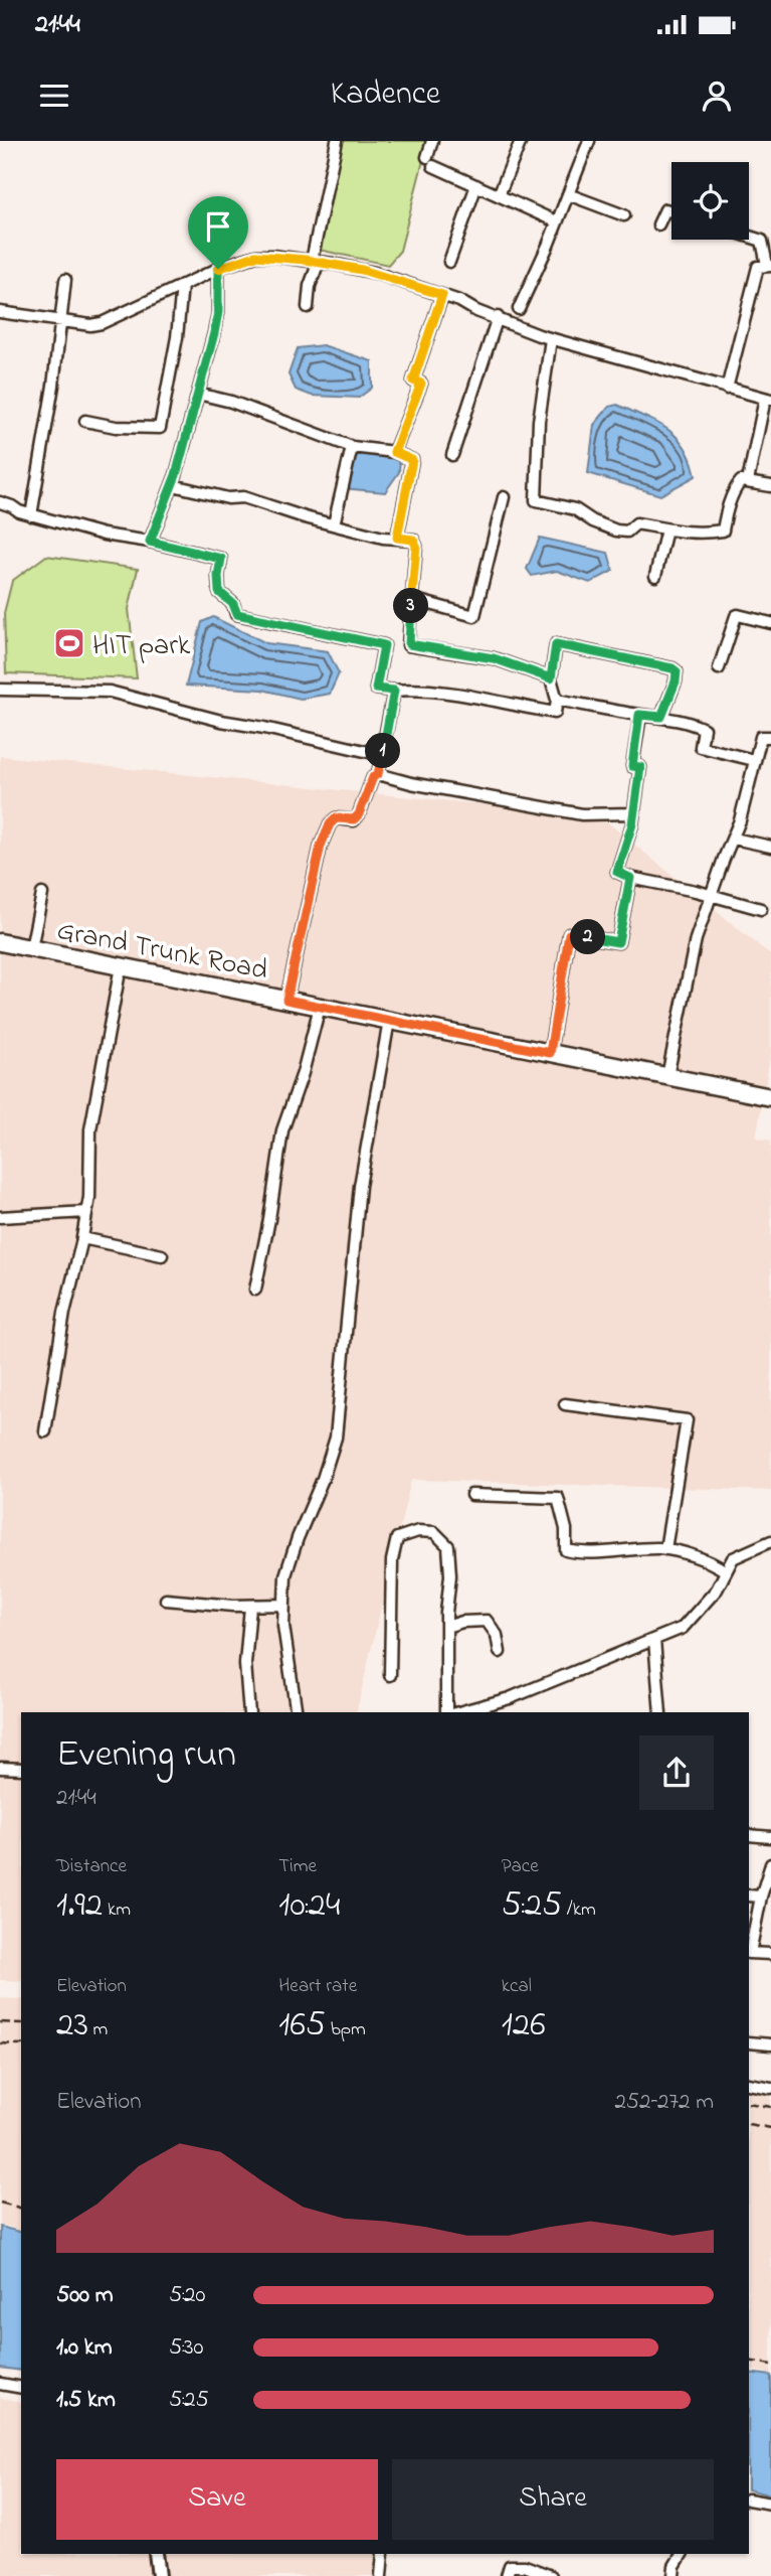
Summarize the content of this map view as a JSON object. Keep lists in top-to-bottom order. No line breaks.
{"streets":{"main road":["Grand Trunk Road"]},"places":{"sports":["HIT park"]},"page":{"status":"21:44","header":"Kadence","pins":["3","1","2"],"heading":["Evening run","21:44"],"stats":[["Distance","1.92 km"],["Time","10:24"],["Pace","5:25 /km"],["Elevation","23 m"],["Heart rate","165 bpm"],["kcal","126"]],"chart":["Elevation","252–272 m"],"list":[{"name":"500 m","note":"5:20"},{"name":"1.0 km","note":"5:30"},{"name":"1.5 km","note":"5:25"}],"buttons":["Save","Share"]}}
